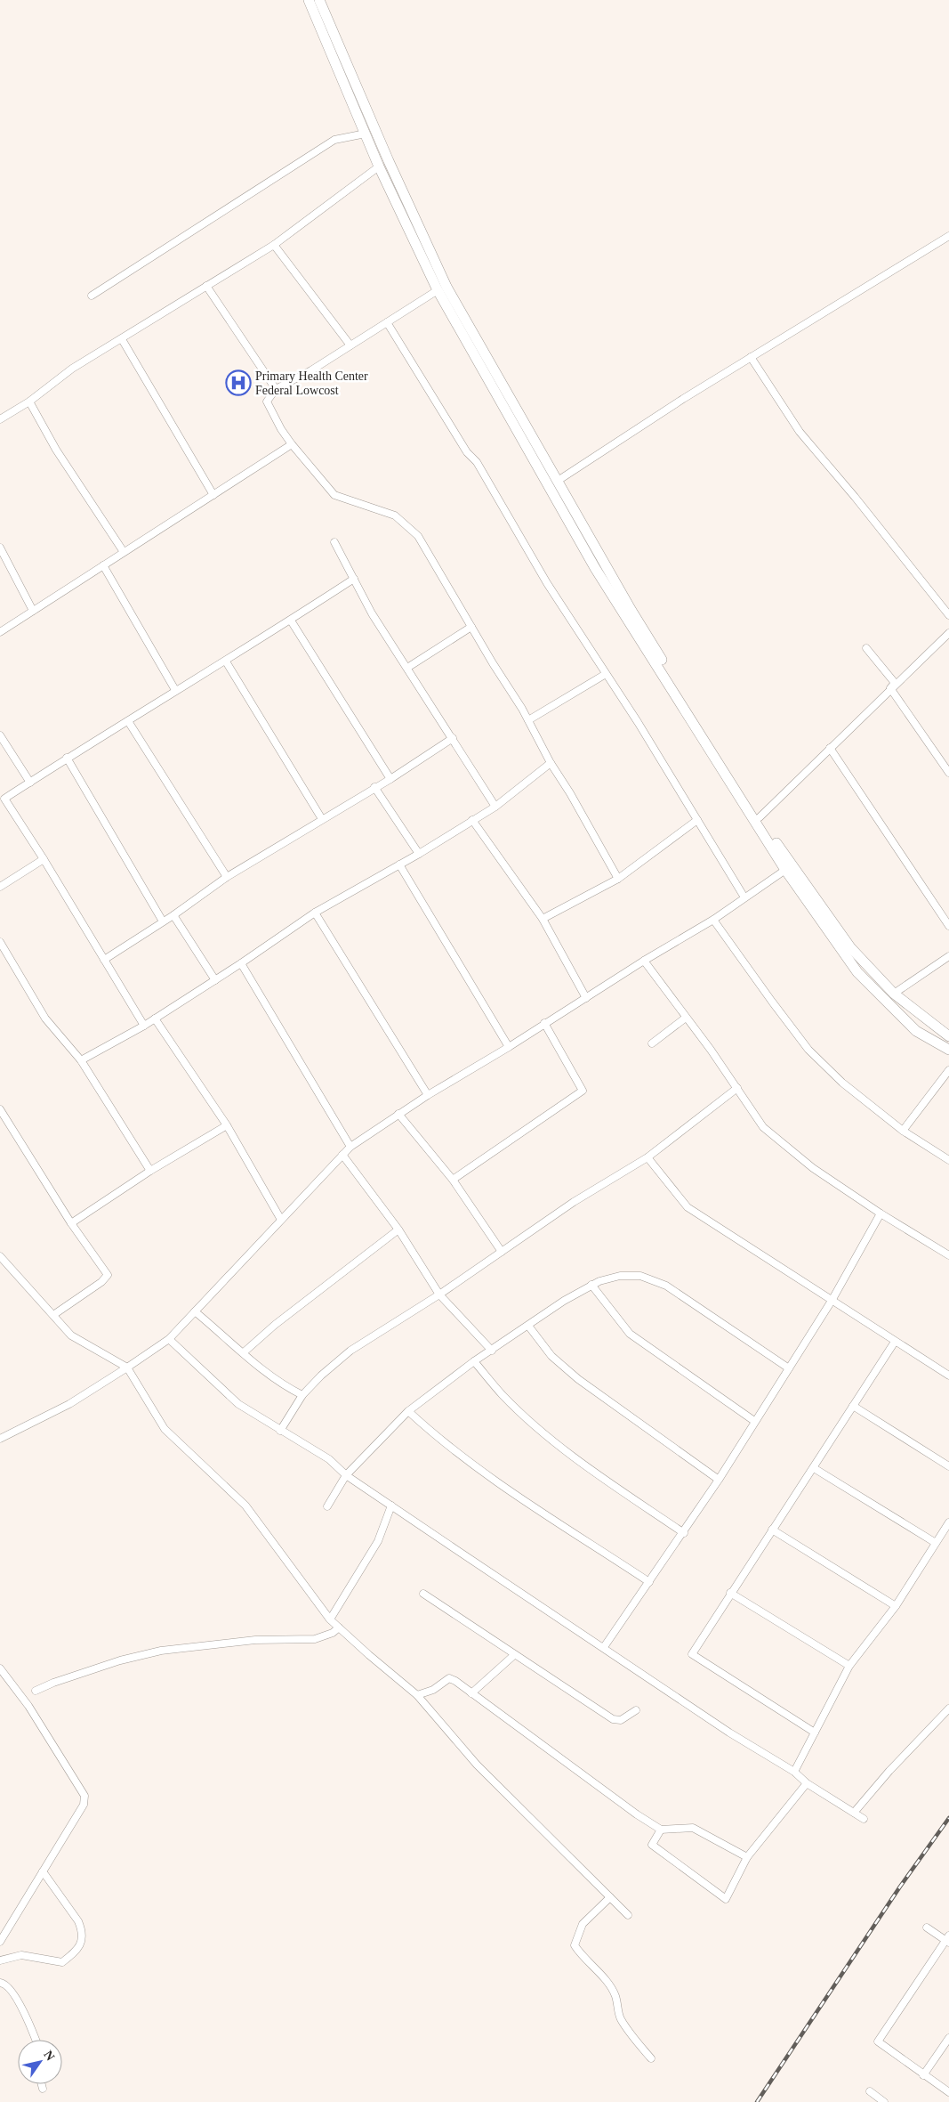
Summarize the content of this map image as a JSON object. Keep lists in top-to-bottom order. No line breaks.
{"places":{"hospital":["Primary Health Center Federal Lowcost"]},"north":"top right"}
